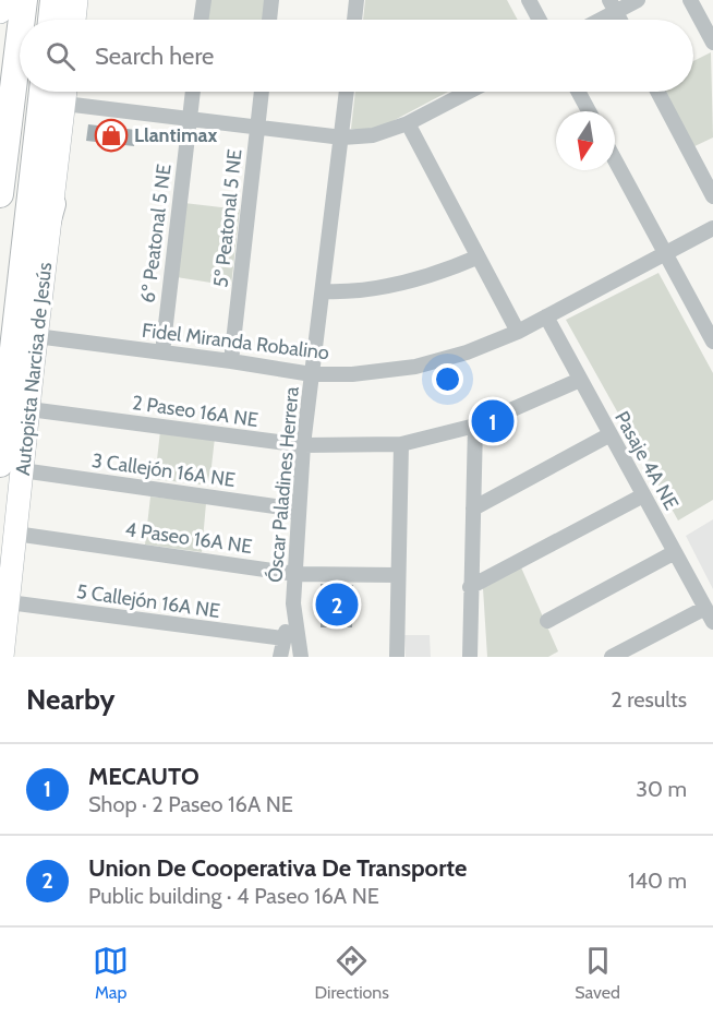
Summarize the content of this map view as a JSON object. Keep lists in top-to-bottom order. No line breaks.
{"streets":{"highway":["Autopista Narcisa de Jesús"],"street":["5º Peatonal 5 NE","6º Peatonal 5 NE","Fidel Miranda Robalino","2 Paseo 16A NE","Pasaje 4A NE","3 Callejón 16A NE","Óscar Paladines Herrera","4 Paseo 16A NE","5 Callejón 16A NE"]},"crossings":[["5º Peatonal 5 NE","Fidel Miranda Robalino"],["6º Peatonal 5 NE","Fidel Miranda Robalino"],["Fidel Miranda Robalino","Autopista Narcisa de Jesús"],["Fidel Miranda Robalino","Pasaje 4A NE"],["Fidel Miranda Robalino","Óscar Paladines Herrera"],["Autopista Narcisa de Jesús","2 Paseo 16A NE"],["Autopista Narcisa de Jesús","3 Callejón 16A NE"],["Autopista Narcisa de Jesús","4 Paseo 16A NE"],["Autopista Narcisa de Jesús","5 Callejón 16A NE"],["2 Paseo 16A NE","Pasaje 4A NE"],["2 Paseo 16A NE","Óscar Paladines Herrera"],["3 Callejón 16A NE","Óscar Paladines Herrera"],["Óscar Paladines Herrera","4 Paseo 16A NE"]],"places":{"shop":["Llantimax"]},"north":"bottom","page":{"search":"Search here","pins":["1","2"],"heading":["Nearby","2 results"],"list":[{"mark":"1","name":"MECAUTO","note":"Shop · 2 Paseo 16A NE","value":"30 m"},{"mark":"2","name":"Union De Cooperativa De Transporte","note":"Public building · 4 Paseo 16A NE","value":"140 m"}],"nav":["Map","Directions","Saved"]}}
